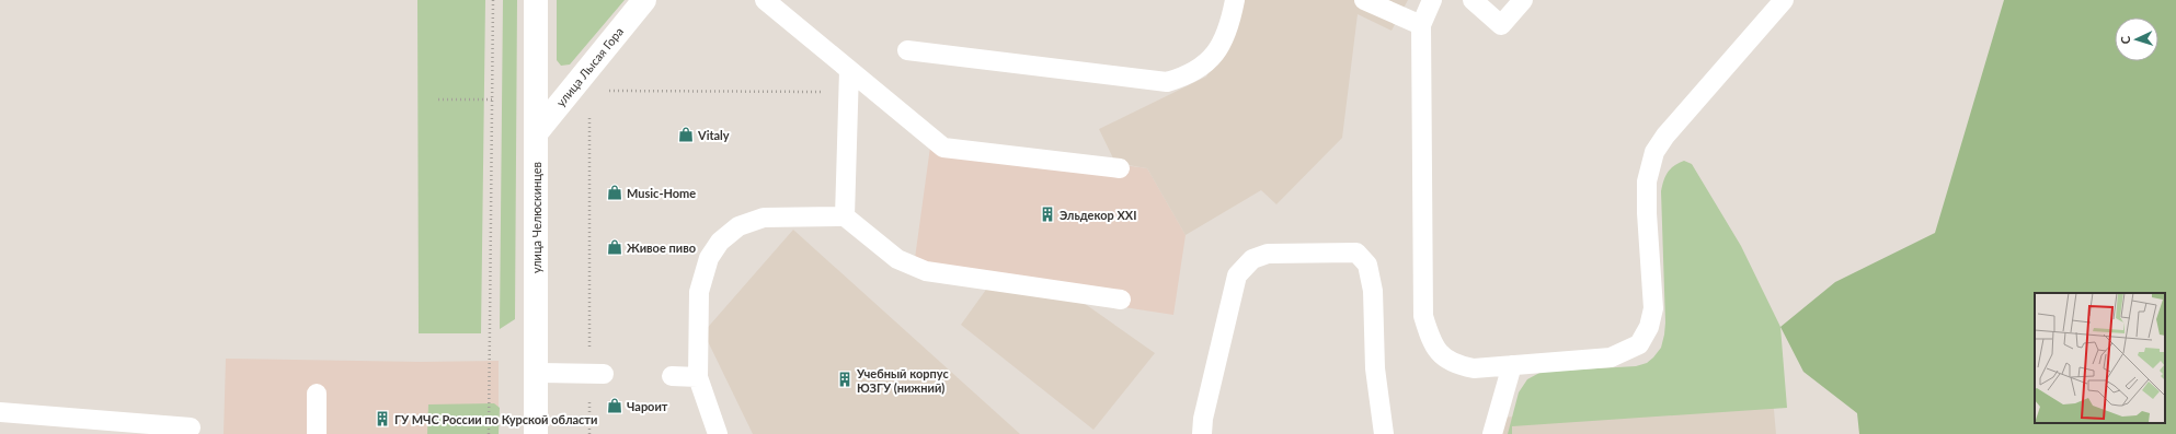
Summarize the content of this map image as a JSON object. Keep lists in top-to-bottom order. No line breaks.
{"streets":{"street":["улица Лысая Гора","улица Челюскинцев"]},"crossings":[["улица Лысая Гора","улица Челюскинцев"]],"places":{"shop":["Vitaly","Music-Home","Живое пиво","Чароит"],"building":["Эльдекор XXI","Учебный корпус ЮЗГУ (нижний)","ГУ МЧС России по Курской области"]},"north":"left"}
